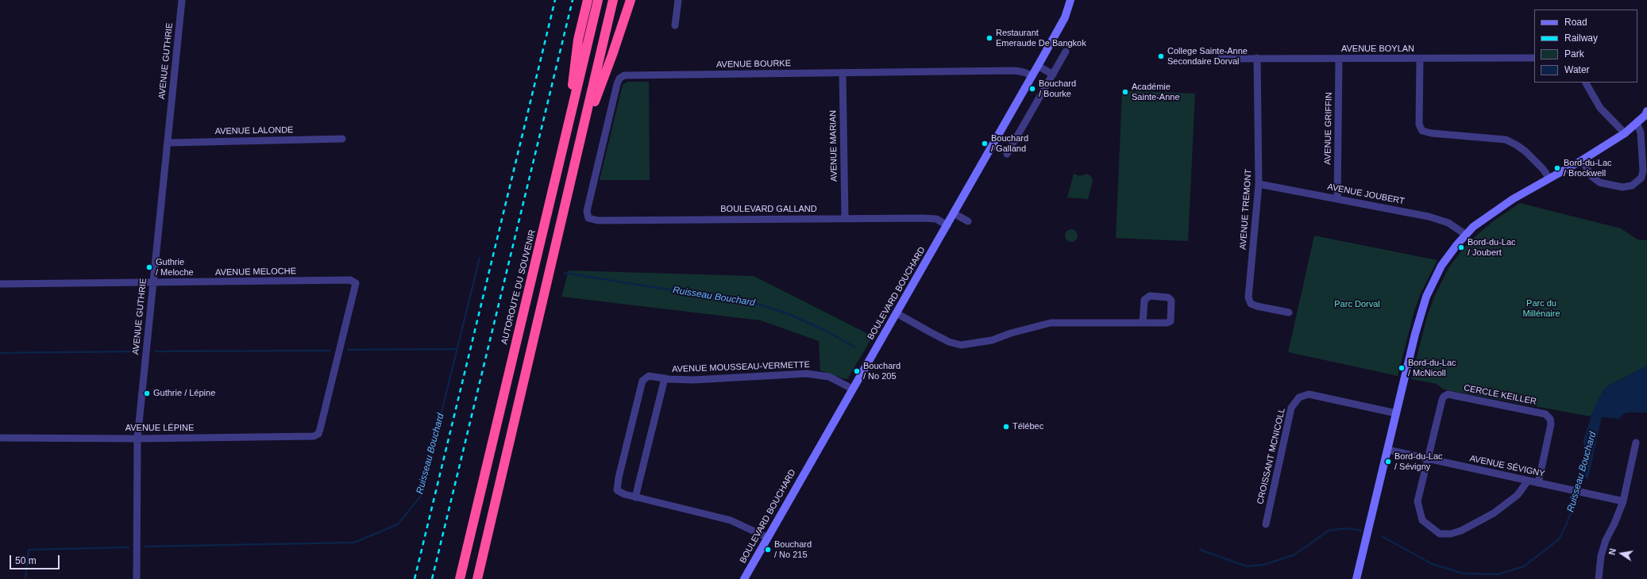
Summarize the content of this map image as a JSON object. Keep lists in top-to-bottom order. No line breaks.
{"streets":{"highway":["AUTOROUTE DU SOUVENIR"],"main road":["BOULEVARD BOUCHARD"],"street":["AVENUE BOYLAN","AVENUE GUTHRIE","AVENUE BOURKE","AVENUE GRIFFIN","AVENUE LALONDE","AVENUE MARIAN","AVENUE JOUBERT","BOULEVARD GALLAND","AVENUE TREMONT","AVENUE MELOCHE","AVENUE MOUSSEAU-VERMETTE","CERCLE KEILLER","AVENUE LÉPINE","CROISSANT MCNICOLL","AVENUE SÉVIGNY"]},"crossings":[["AVENUE BOYLAN","AVENUE GRIFFIN"],["AVENUE BOYLAN","AVENUE TREMONT"],["AVENUE GUTHRIE","AVENUE LALONDE"],["AVENUE GUTHRIE","AVENUE MELOCHE"],["AVENUE GUTHRIE","AVENUE LÉPINE"],["AVENUE BOURKE","AVENUE MARIAN"],["AVENUE BOURKE","BOULEVARD GALLAND"],["AVENUE BOURKE","BOULEVARD BOUCHARD"],["AVENUE GRIFFIN","AVENUE JOUBERT"],["AVENUE MARIAN","BOULEVARD GALLAND"],["AVENUE JOUBERT","AVENUE TREMONT"],["BOULEVARD GALLAND","BOULEVARD BOUCHARD"],["AVENUE MELOCHE","AVENUE LÉPINE"],["BOULEVARD BOUCHARD","AVENUE MOUSSEAU-VERMETTE"],["CERCLE KEILLER","AVENUE SÉVIGNY"]],"water":["Ruisseau Bouchard"],"parks":["Parc du Millénaire","Parc Dorval"],"places":["Restaurant Emeraude De Bangkok","College Sainte-Anne Secondaire Dorval","Bouchard / Bourke","Académie Sainte-Anne","Bouchard / Galland","Bord-du-Lac / Brockwell","Bord-du-Lac / Joubert","Guthrie / Meloche","Bord-du-Lac / McNicoll","Bouchard / No 205","Guthrie / Lépine","Télébec","Bord-du-Lac / Sévigny","Bouchard / No 215"],"legend":["Road","Railway","Park","Water"],"scale_bar":"50 m","north":"left"}
